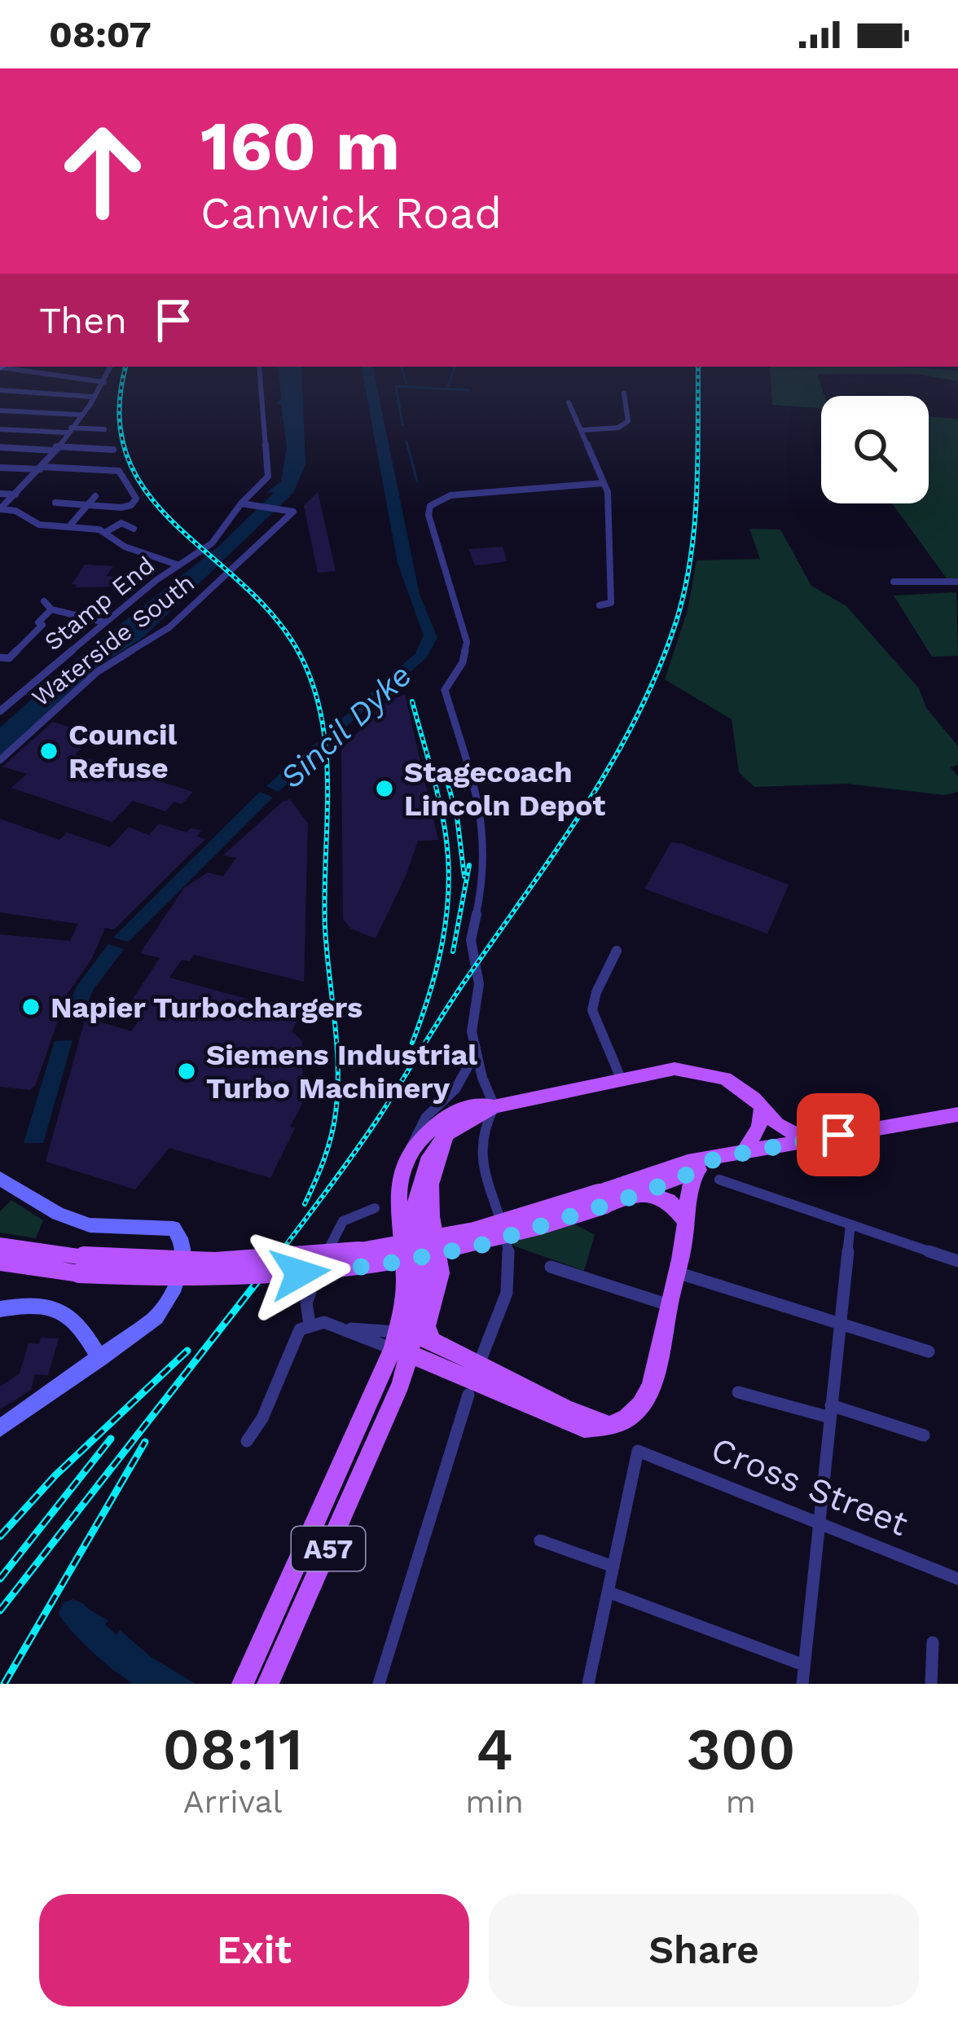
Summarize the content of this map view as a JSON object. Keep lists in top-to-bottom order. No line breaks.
{"streets":{"main road":["A57"],"street":["Stamp End","Waterside South","Cross Street"]},"crossings":[["Stamp End","Waterside South"]],"water":["Sincil Dyke"],"places":["Council Refuse","Stagecoach Lincoln Depot","Napier Turbochargers","Siemens Industrial Turbo Machinery"],"page":{"status":"08:07","turn":["160 m","Canwick Road"],"then":"Then","eta":["08:11","Arrival","4","min","300","m"],"buttons":["Exit","Share"]}}
